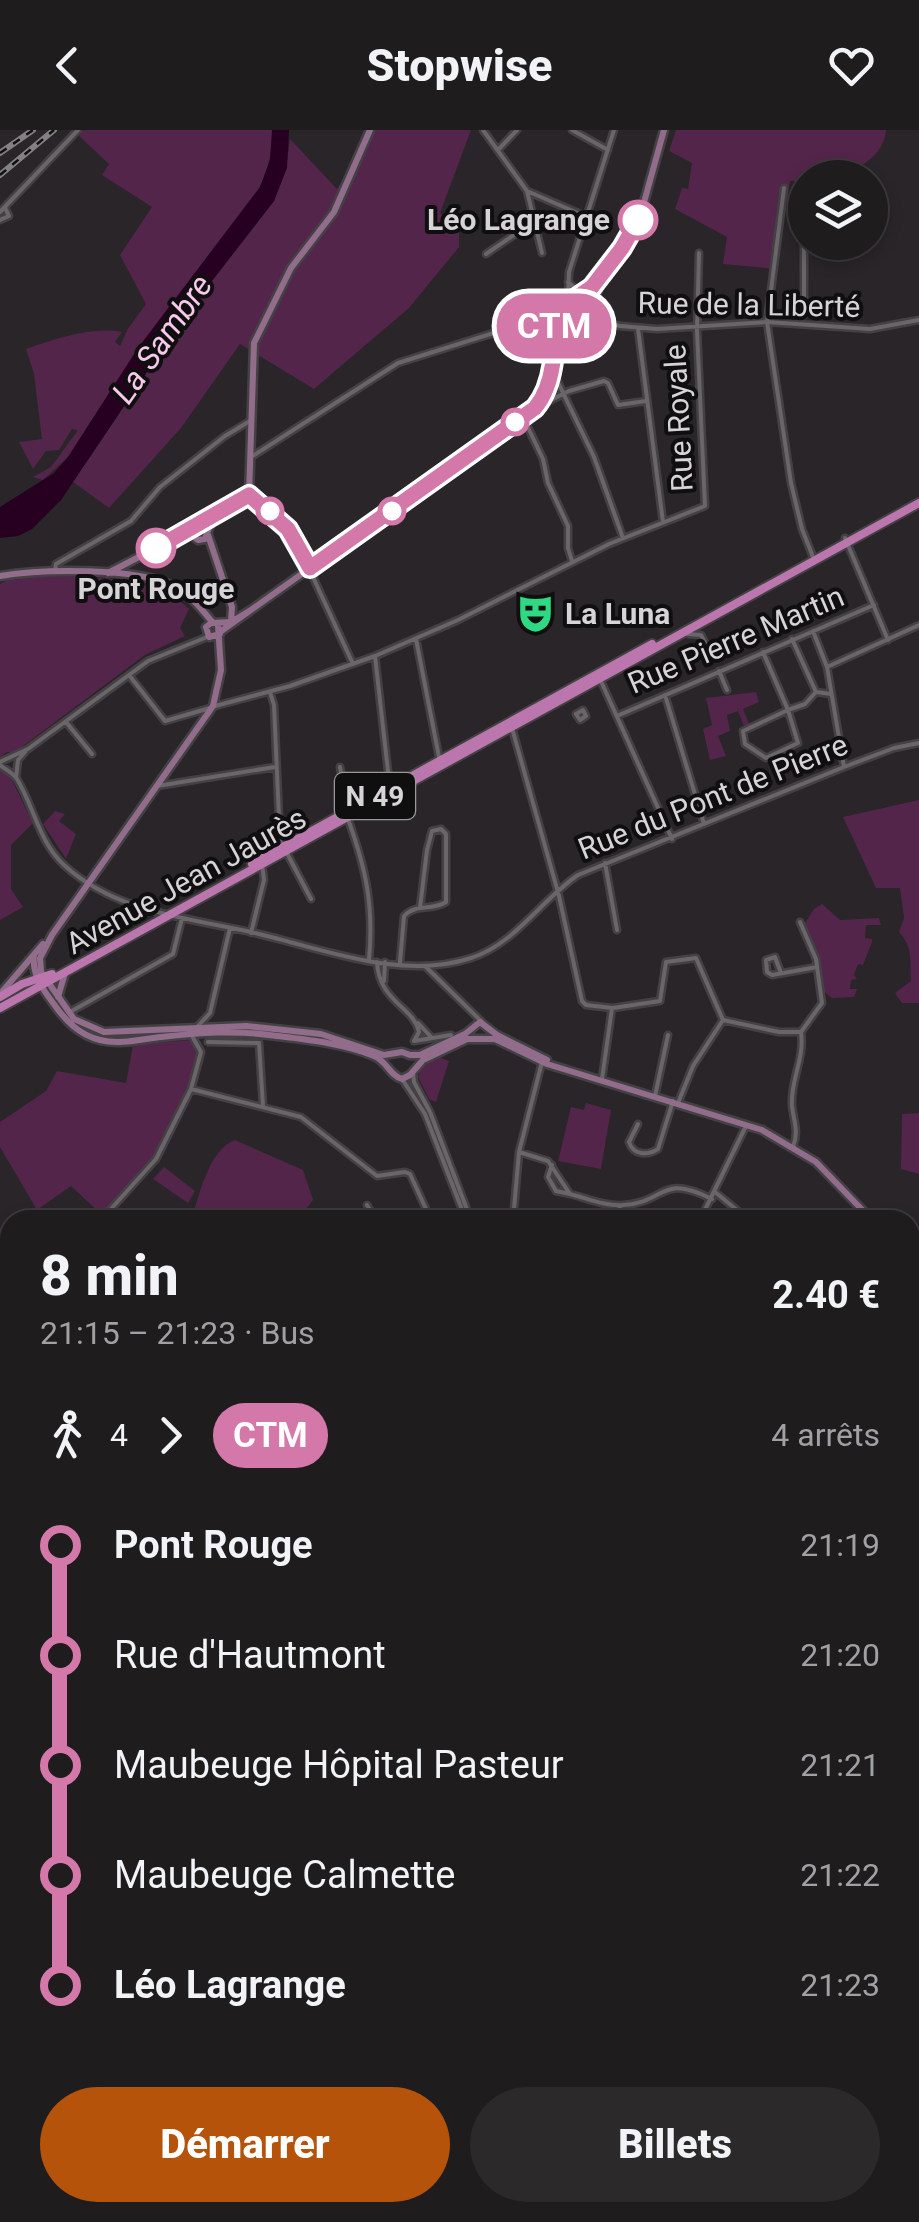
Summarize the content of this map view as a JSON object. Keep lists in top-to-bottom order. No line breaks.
{"streets":{"main road":["N 49","Avenue Jean Jaurès"],"street":["Rue de la Liberté","Rue Royale","Rue Pierre Martin","Rue du Pont de Pierre"]},"crossings":[["Rue de la Liberté","Rue Royale"]],"water":["La Sambre"],"places":{"other":["Léo Lagrange","Pont Rouge"],"theatre":["La Luna"]},"lines":["bus line CTM"],"page":{"header":"Stopwise","on_map":"CTM","heading":["8 min","21:15 – 21:23 · Bus","2.40 €"],"legs":["4","CTM","4 arrêts"],"list":[{"name":"Pont Rouge","value":"21:19"},{"name":"Rue d'Hautmont","value":"21:20"},{"name":"Maubeuge Hôpital Pasteur","value":"21:21"},{"name":"Maubeuge Calmette","value":"21:22"},{"name":"Léo Lagrange","value":"21:23"}],"buttons":["Démarrer","Billets"]}}
